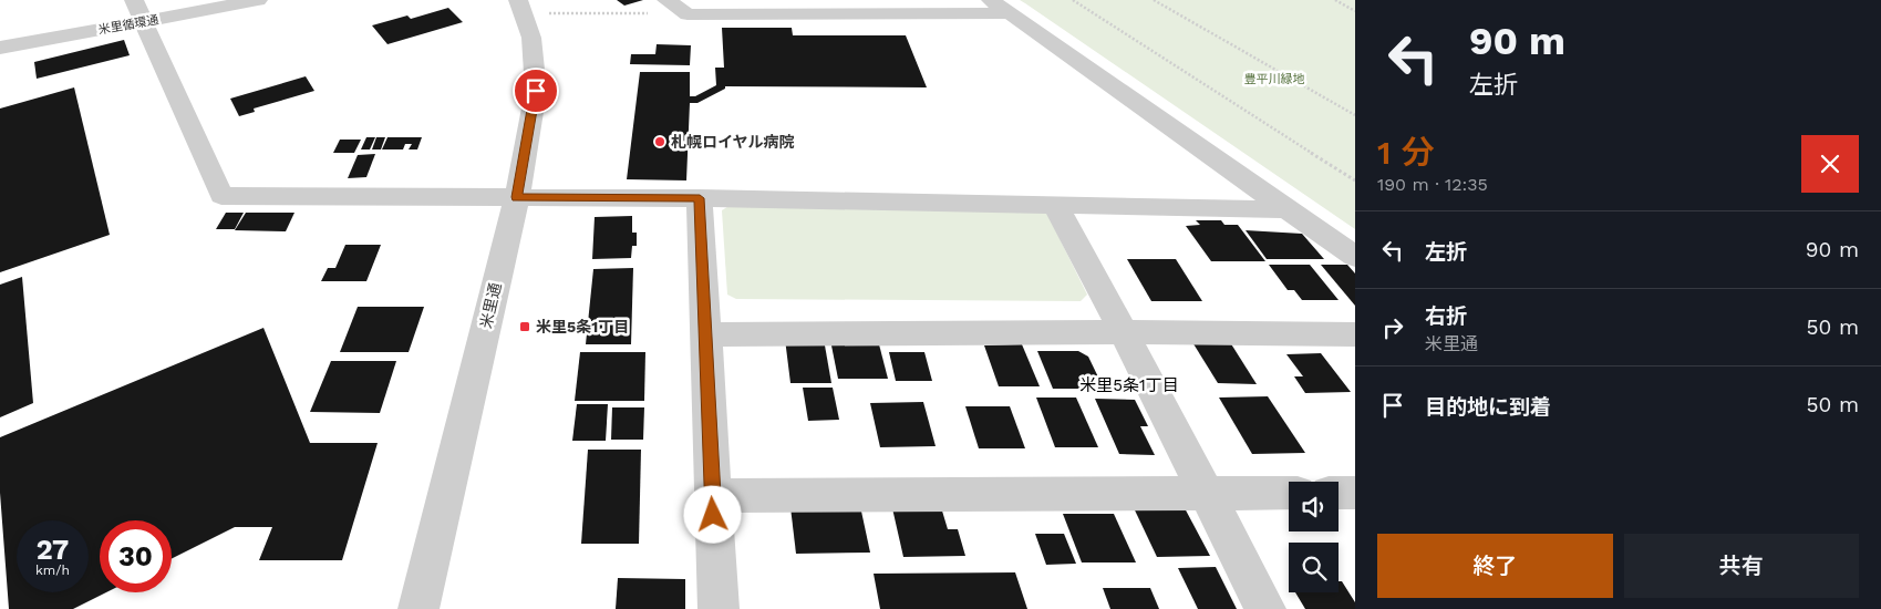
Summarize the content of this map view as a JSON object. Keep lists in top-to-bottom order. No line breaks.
{"streets":{"street":["米里循環通","米里通"]},"districts":["米里5条1丁目"],"parks":["豊平川緑地"],"places":{"other":["札幌ロイヤル病院"],"transit":["米里5条1丁目"]},"page":{"turn":["90 m","左折"],"heading":["1 分","190 m · 12:35"],"list":[{"name":"左折","value":"90 m"},{"name":"右折","note":"米里通","value":"50 m"},{"name":"目的地に到着","value":"50 m"}],"speed":"27 km/h","limit":"30","buttons":["終了","共有"]}}
